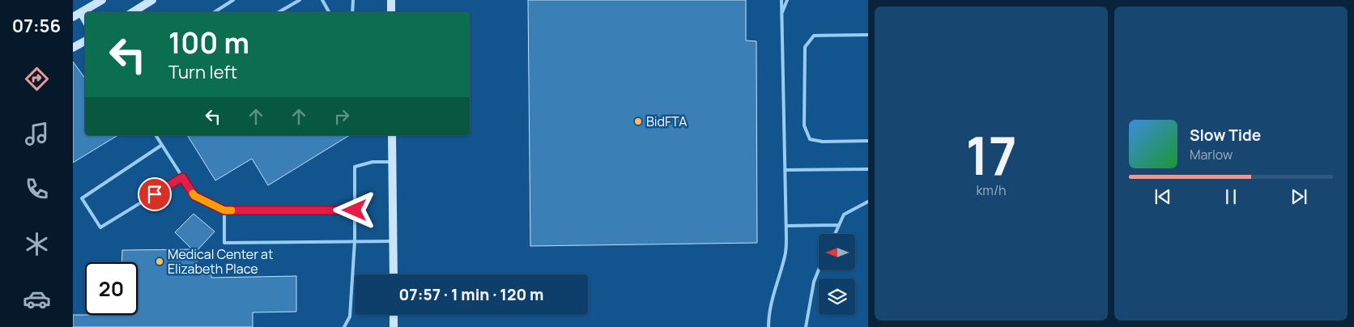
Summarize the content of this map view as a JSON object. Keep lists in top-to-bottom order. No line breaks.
{"places":["BidFTA","Medical Center at Elizabeth Place"],"north":"left","page":{"tabs":"07:56","tile":["17","km/h"],"turn":["100 m","Turn left"],"song":["Slow Tide","Marlow"],"limit":"20","trip":"07:57 · 1 min · 120 m"}}
